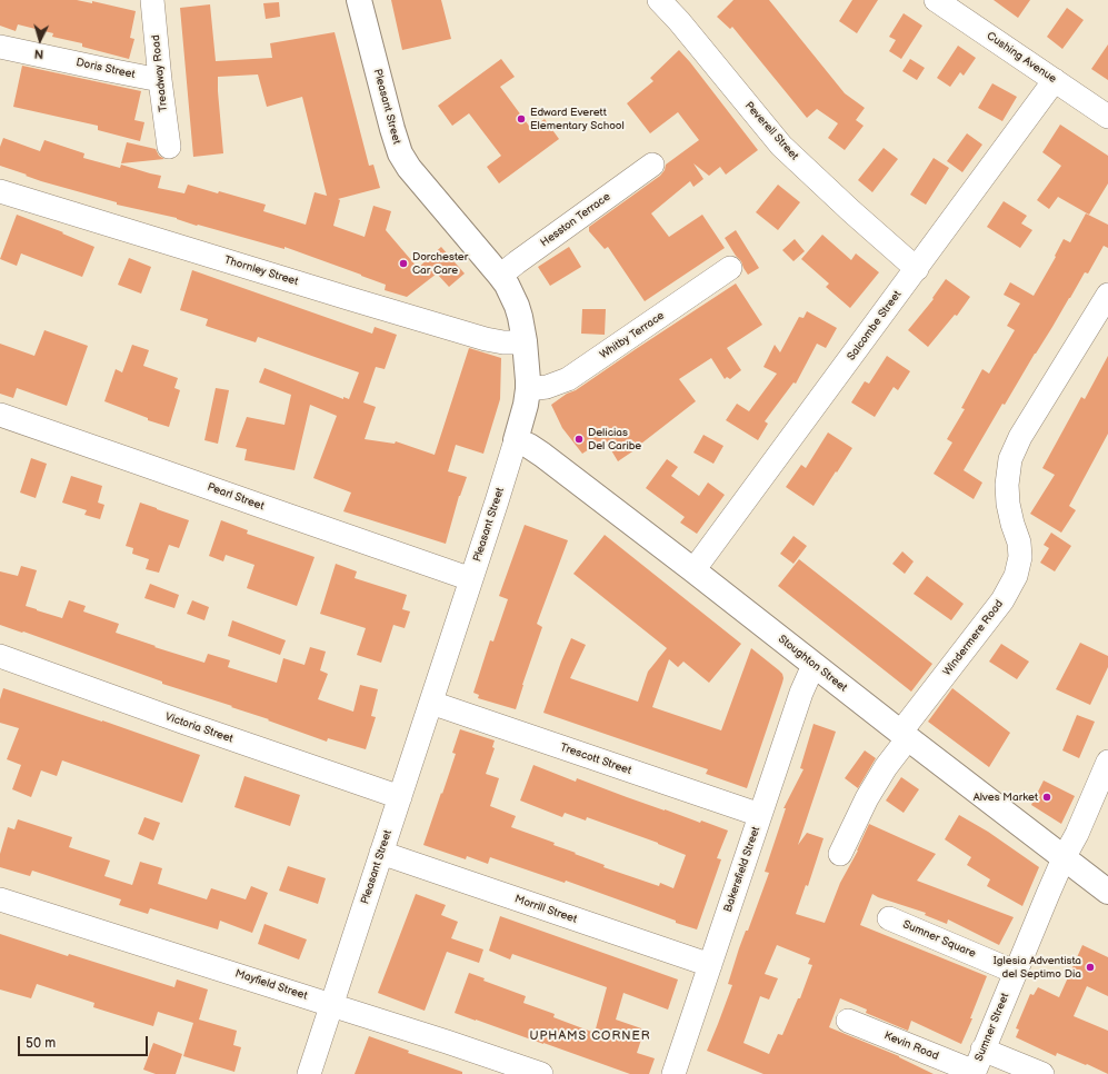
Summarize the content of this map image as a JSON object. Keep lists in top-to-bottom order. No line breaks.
{"streets":{"main road":["Pleasant Street","Stoughton Street"],"street":["Cushing Avenue","Doris Street","Treadway Road","Peverell Street","Hesston Terrace","Thornley Street","Salcombe Street","Whitby Terrace","Pearl Street","Windermere Road","Victoria Street","Trescott Street","Bakersfield Street","Morrill Street","Sumner Square","Mayfield Street","Sumner Street","Kevin Road"]},"crossings":[["Cushing Avenue","Salcombe Street"],["Doris Street","Treadway Road"],["Pleasant Street","Hesston Terrace"],["Pleasant Street","Thornley Street"],["Pleasant Street","Whitby Terrace"],["Pleasant Street","Pearl Street"],["Pleasant Street","Stoughton Street"],["Pleasant Street","Victoria Street"],["Pleasant Street","Trescott Street"],["Pleasant Street","Morrill Street"],["Pleasant Street","Mayfield Street"],["Peverell Street","Salcombe Street"],["Salcombe Street","Stoughton Street"],["Windermere Road","Stoughton Street"],["Stoughton Street","Bakersfield Street"],["Stoughton Street","Sumner Street"],["Trescott Street","Bakersfield Street"],["Bakersfield Street","Morrill Street"],["Sumner Square","Sumner Street"],["Sumner Street","Kevin Road"]],"districts":["UPHAMS CORNER"],"places":["Edward Everett Elementary School","Dorchester Car Care","Delicias Del Caribe","Alves Market","Iglesia Adventista del Septimo Dia"],"scale_bar":"50 m","north":"bottom"}
